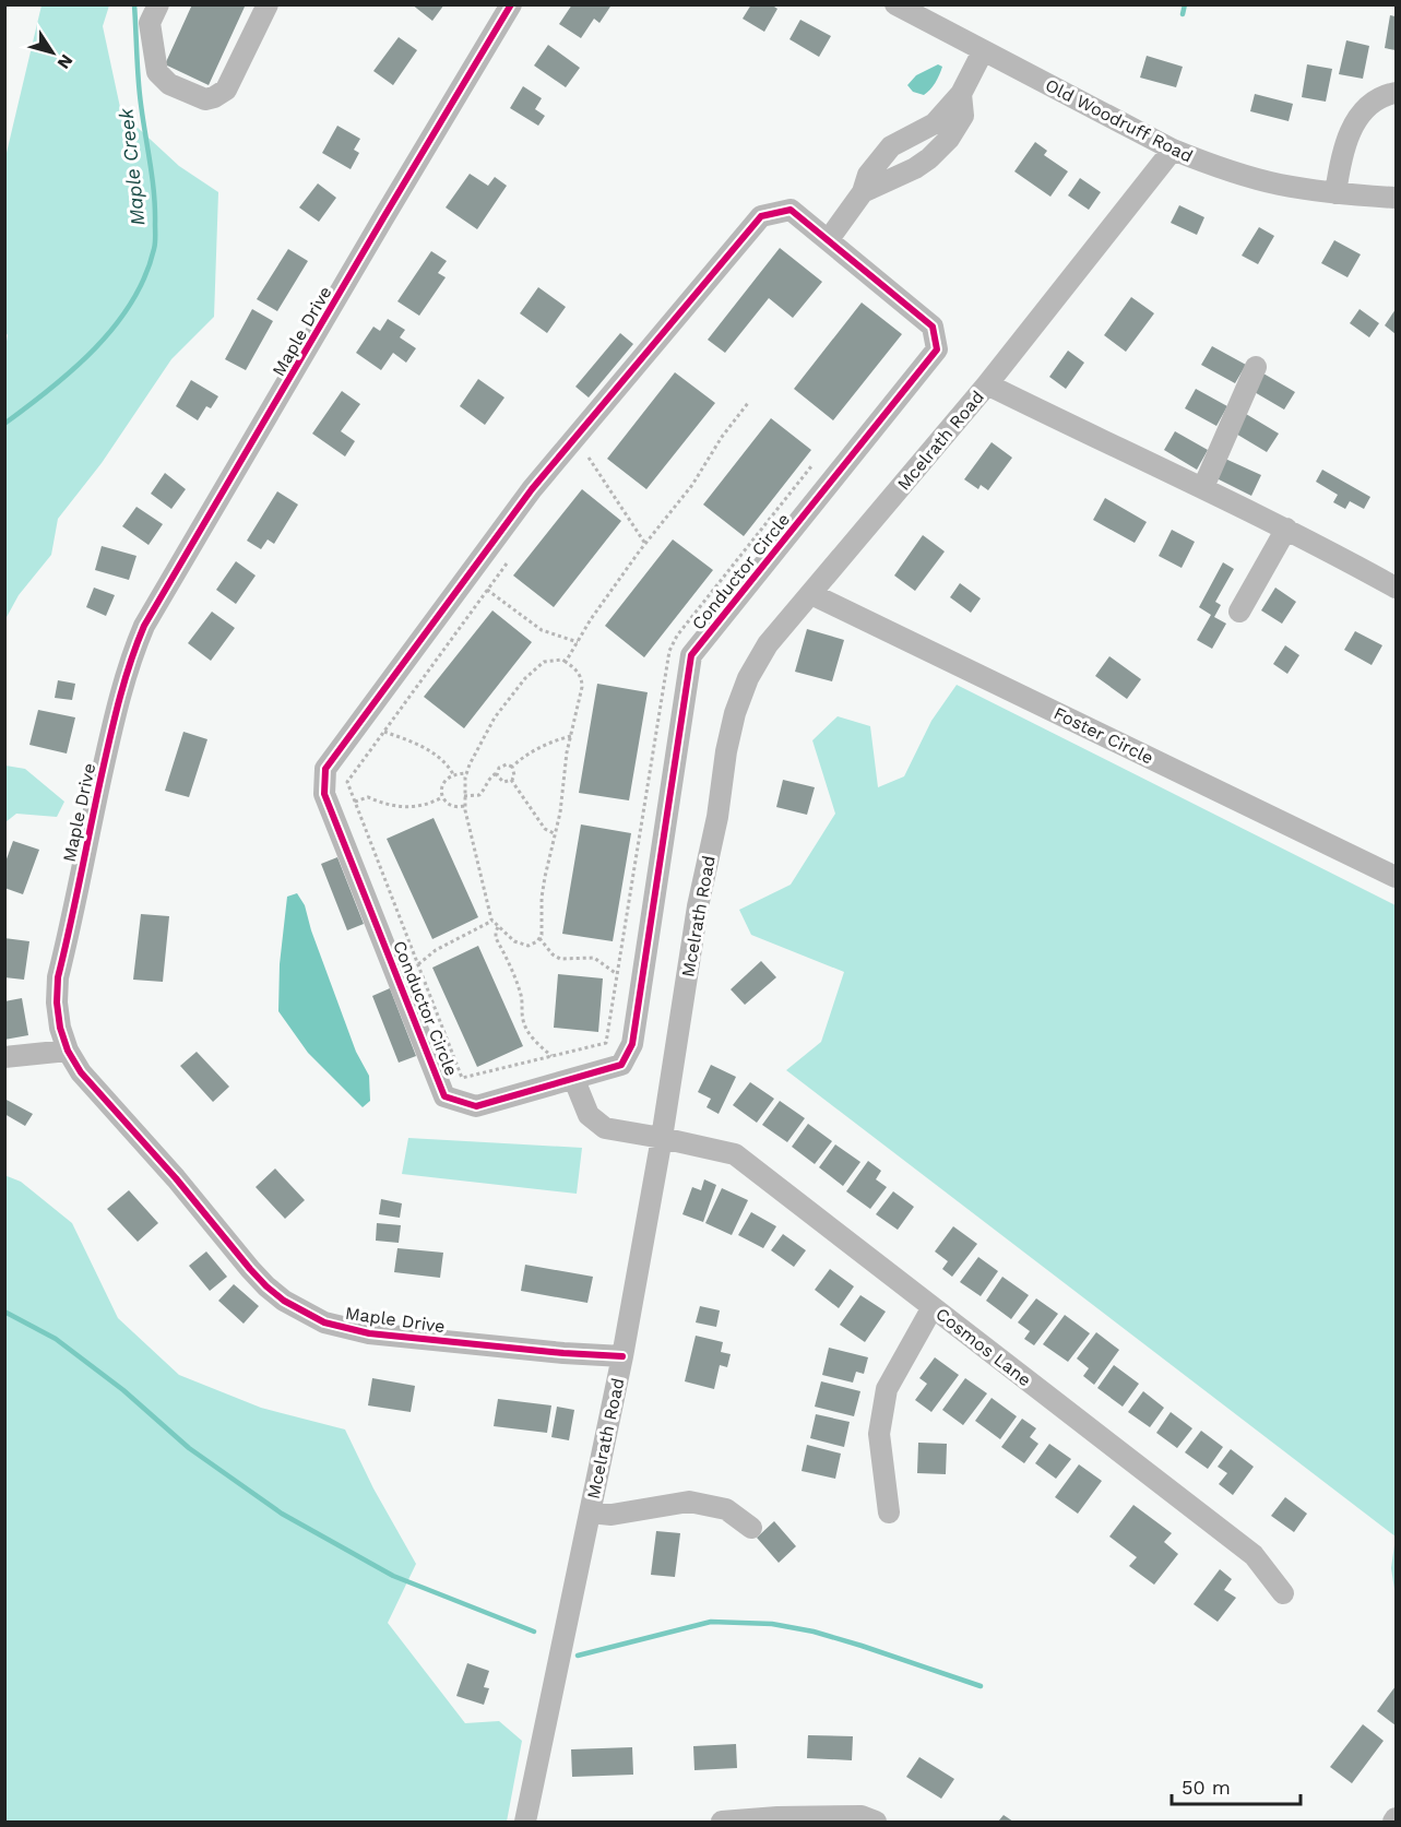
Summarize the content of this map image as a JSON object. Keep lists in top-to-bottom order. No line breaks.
{"streets":{"street":["Old Woodruff Road","Maple Drive","Mcelrath Road","Conductor Circle","Foster Circle","Cosmos Lane"]},"crossings":[["Old Woodruff Road","Mcelrath Road"],["Maple Drive","Mcelrath Road"],["Mcelrath Road","Foster Circle"],["Mcelrath Road","Cosmos Lane"]],"water":["Maple Creek"],"scale_bar":"50 m","north":"bottom right"}
